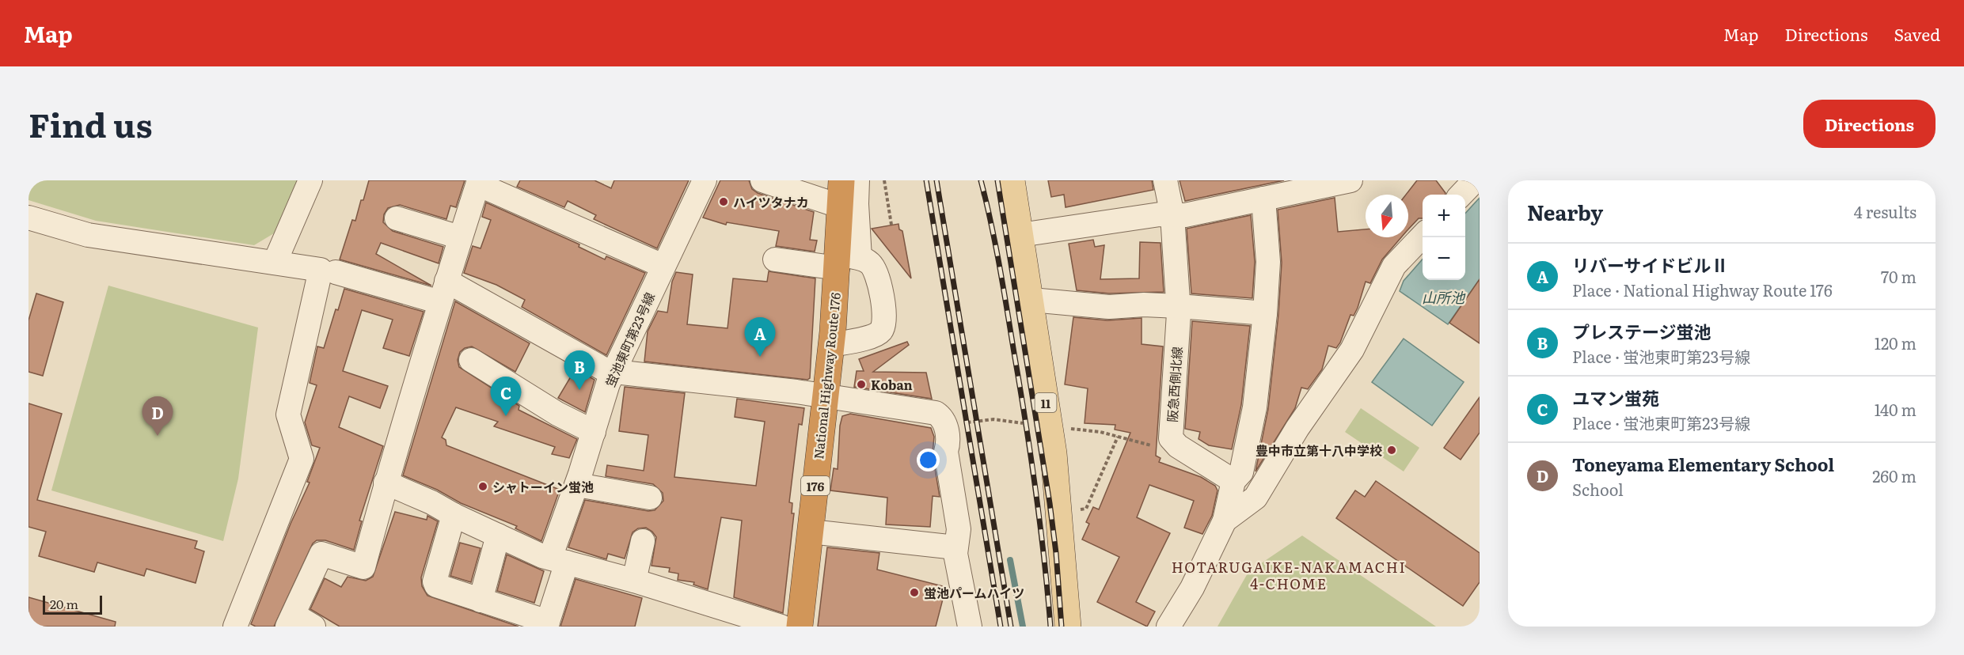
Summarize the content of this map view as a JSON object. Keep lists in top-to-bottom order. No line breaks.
{"streets":{"highway":["National Highway Route 176","176"],"main road":["11"],"street":["蛍池東町第23号線","阪急西側北線"]},"districts":["HOTARUGAIKE-NAKAMACHI 4-CHOME"],"water":["山所池"],"places":["ハイツタナカ","Koban","豊中市立第十八中学校","シャトーイン蛍池","蛍池パームハイツ"],"scale_bar":"20 m","north":"bottom","page":{"header":"Map","nav":["Map","Directions","Saved"],"title":"Find us","buttons":"Directions","heading":["Nearby","4 results"],"map_buttons":["+","−"],"list":[{"mark":"A","name":"リバーサイドビルⅡ","note":"Place · National Highway Route 176","value":"70 m"},{"mark":"B","name":"プレステージ蛍池","note":"Place · 蛍池東町第23号線","value":"120 m"},{"mark":"C","name":"ユマン蛍苑","note":"Place · 蛍池東町第23号線","value":"140 m"},{"mark":"D","name":"Toneyama Elementary School","note":"School","value":"260 m"}],"pins":["A","B","C","D"],"scale":"20 m"}}
